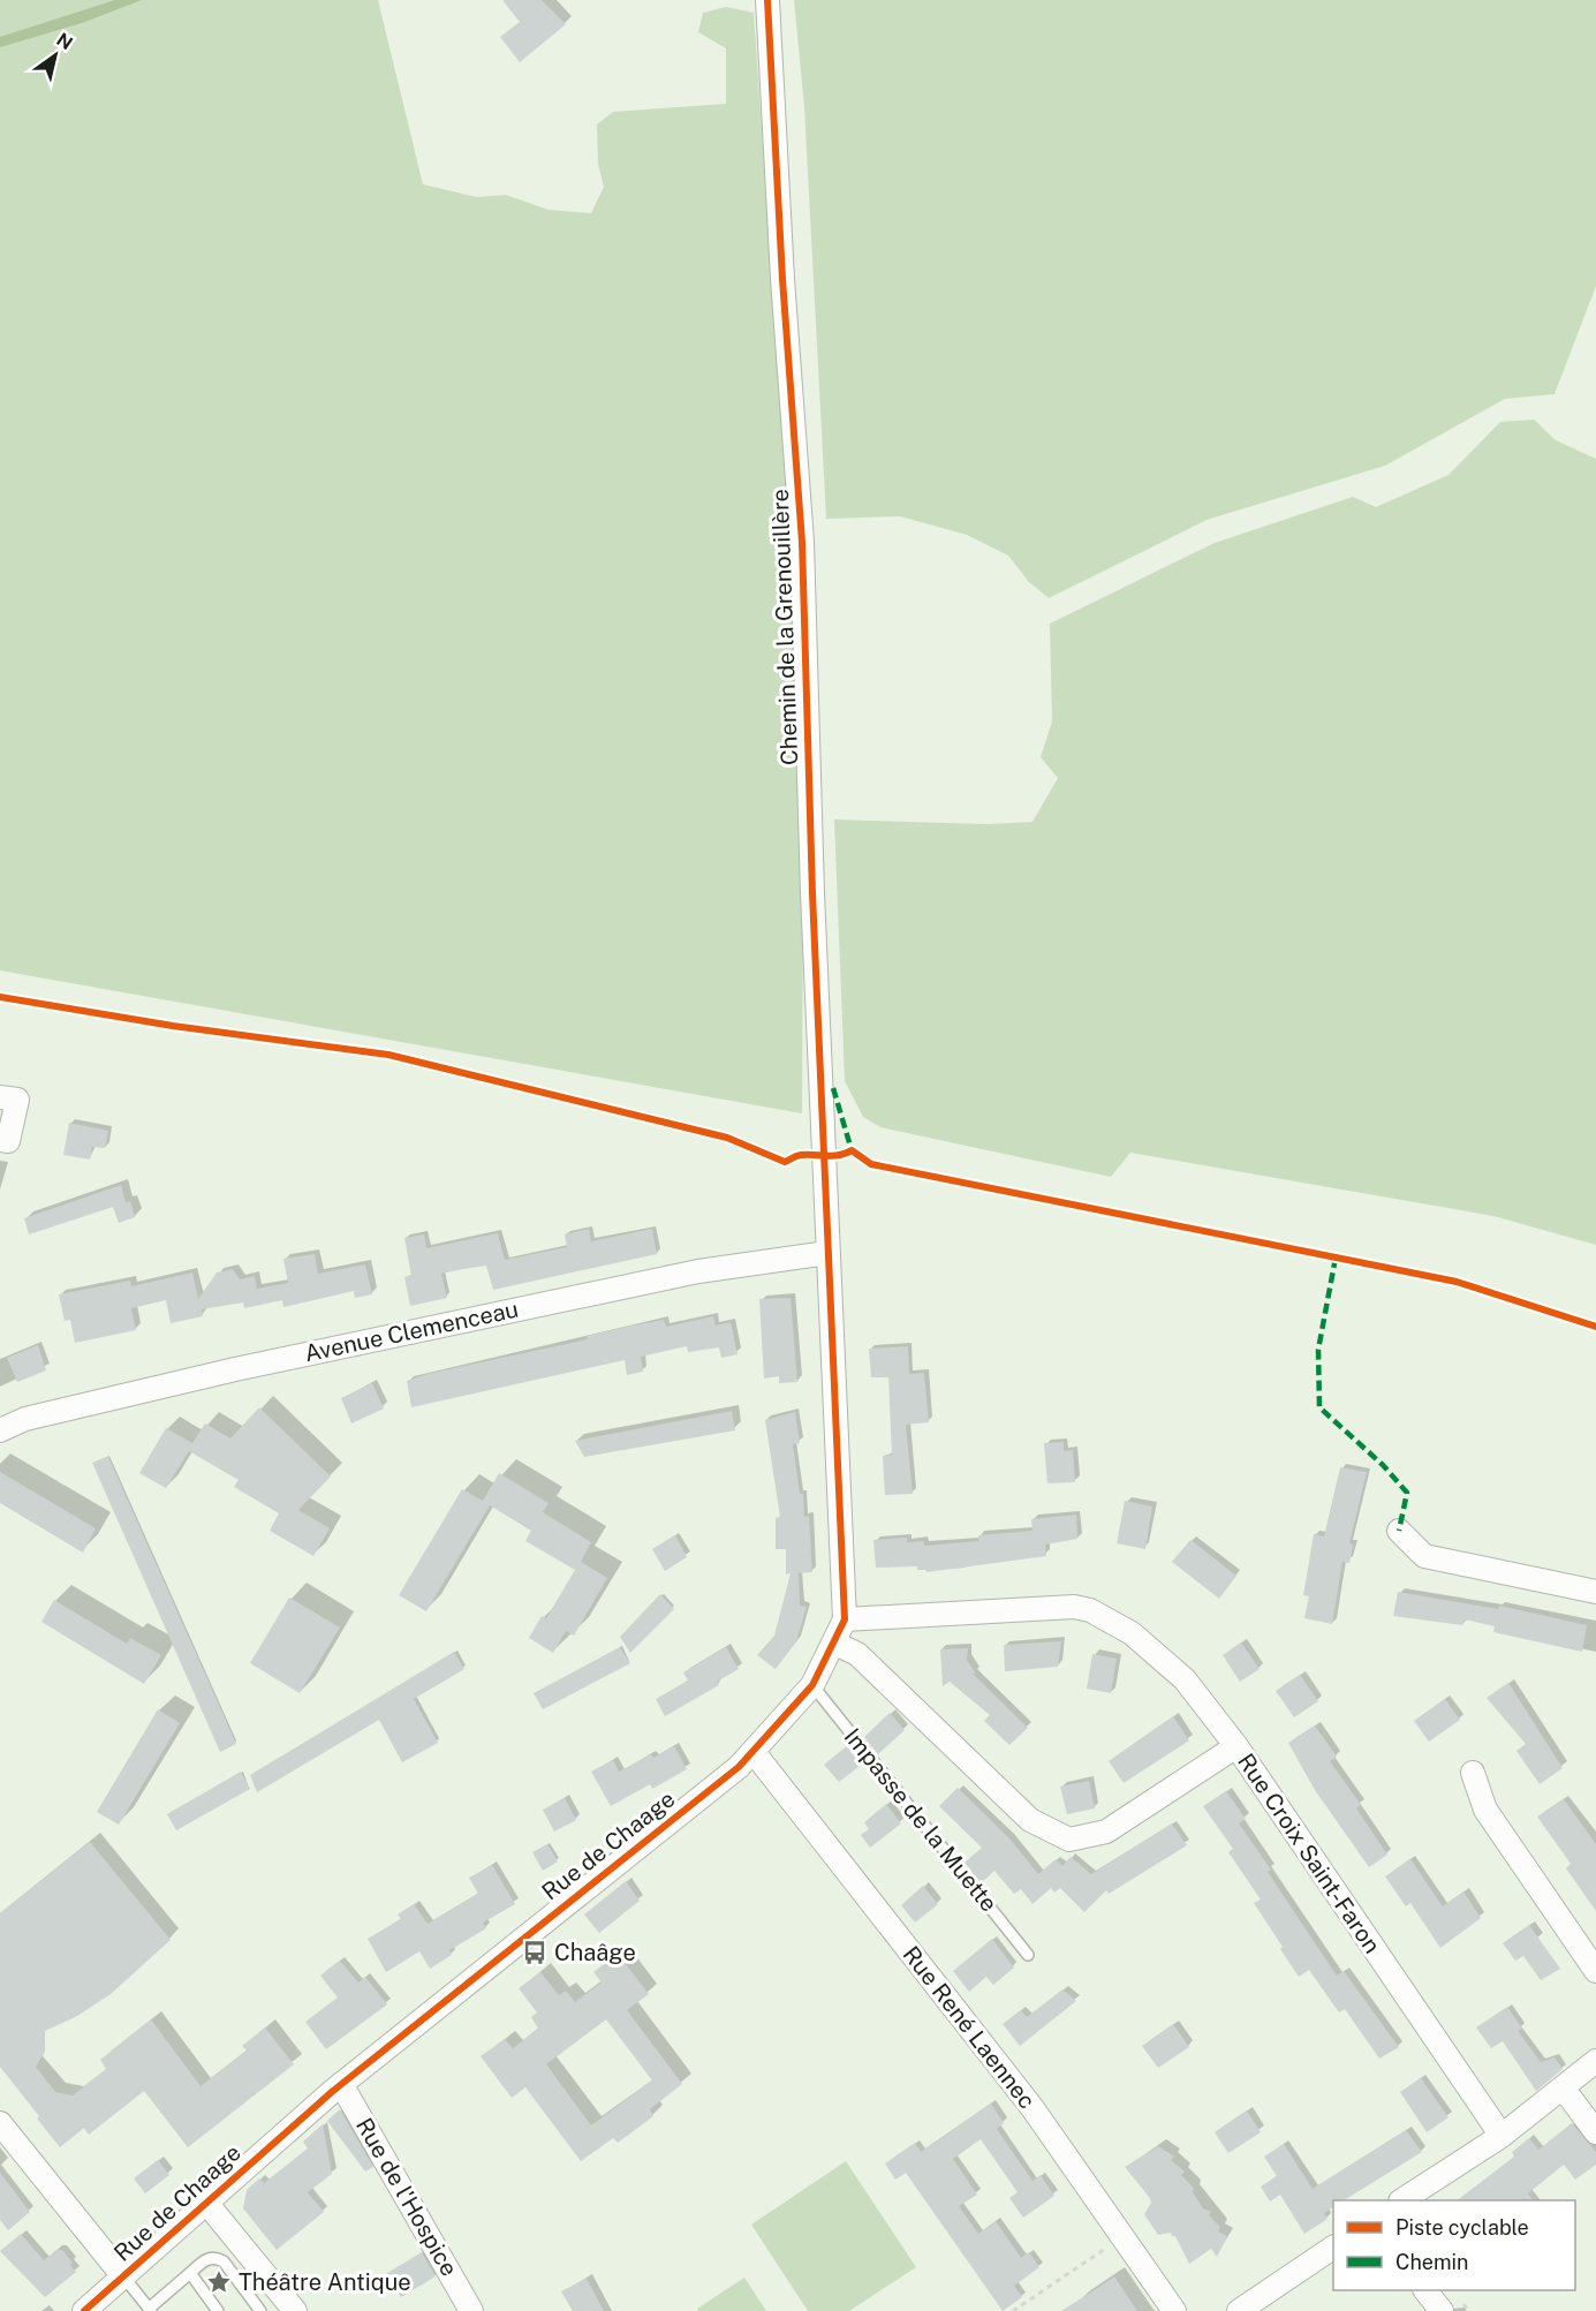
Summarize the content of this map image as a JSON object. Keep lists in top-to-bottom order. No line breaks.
{"streets":{"street":["Chemin de la Grenouillère","Avenue Clemenceau","Rue de Chaage","Rue Croix Saint-Faron","Rue René Laennec","Rue de l'Hospice"],"lane":["Impasse de la Muette"]},"crossings":[["Chemin de la Grenouillère","Avenue Clemenceau"],["Chemin de la Grenouillère","Rue de Chaage"],["Avenue Clemenceau","Rue de Chaage"],["Impasse de la Muette","Rue de Chaage"],["Rue de Chaage","Rue Croix Saint-Faron"],["Rue de Chaage","Rue René Laennec"],["Rue de Chaage","Rue de l'Hospice"]],"places":{"bus stop":["Chaâge"],"place":["Théâtre Antique"]},"legend":["Piste cyclable","Chemin"],"north":"top right"}
